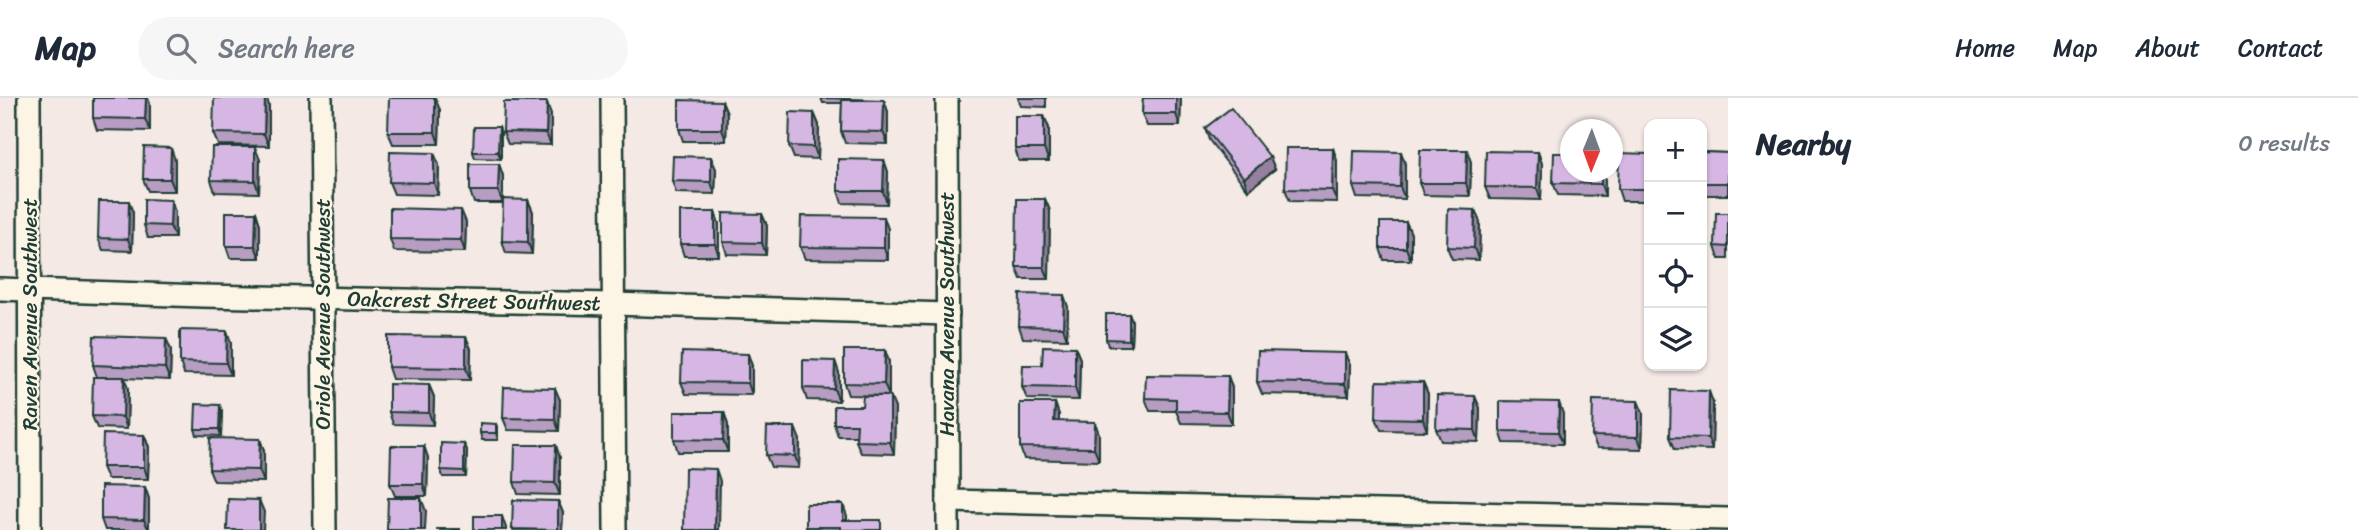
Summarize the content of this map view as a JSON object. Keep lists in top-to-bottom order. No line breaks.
{"streets":{"street":["Oakcrest Street Southwest","Raven Avenue Southwest","Oriole Avenue Southwest","Havana Avenue Southwest"]},"crossings":[["Oakcrest Street Southwest","Raven Avenue Southwest"],["Oakcrest Street Southwest","Oriole Avenue Southwest"],["Oakcrest Street Southwest","Havana Avenue Southwest"]],"north":"bottom","page":{"header":"Map","search":"Search here","nav":["Home","Map","About","Contact"],"heading":["Nearby","0 results"],"map_buttons":["+","−"]}}
